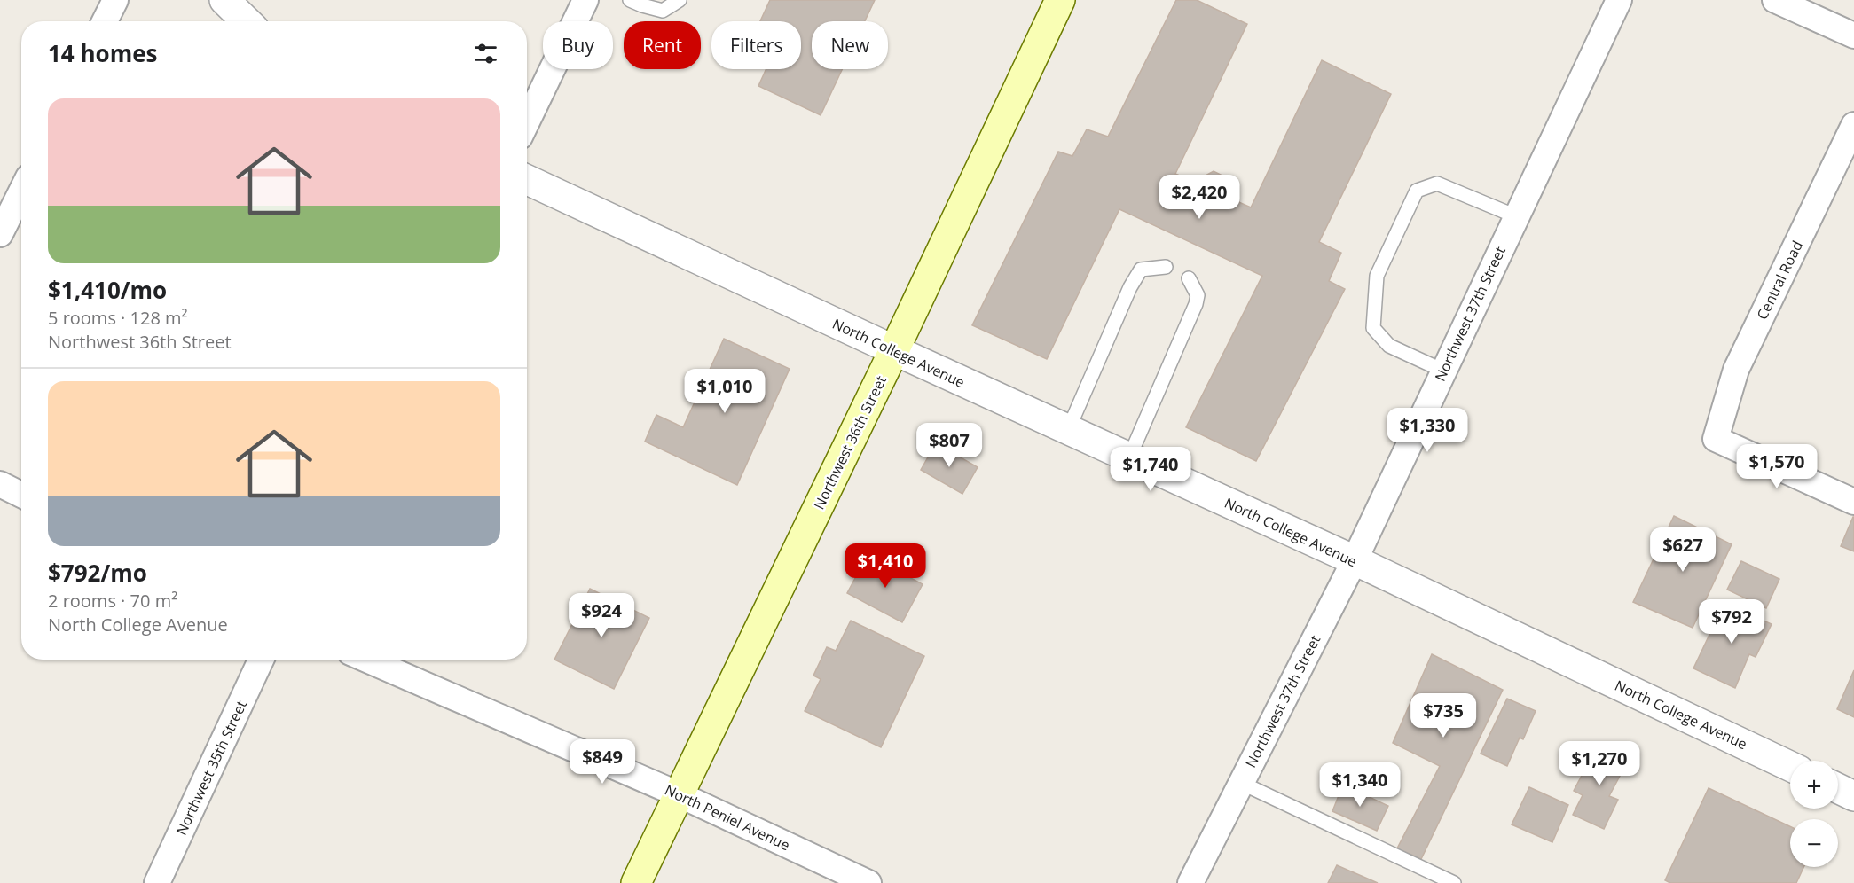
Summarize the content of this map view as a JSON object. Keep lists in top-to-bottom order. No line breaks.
{"streets":{"main road":["Northwest 36th Street"],"street":["Central Road","Northwest 37th Street","North College Avenue","Northwest 35th Street","North Peniel Avenue"]},"crossings":[["Northwest 37th Street","North College Avenue"],["North College Avenue","Northwest 36th Street"],["Northwest 36th Street","North Peniel Avenue"]],"page":{"chip":["Buy","Rent","Filters","New"],"heading":"14 homes","list":[{"name":"$1,410/mo","note":"5 rooms · 128 m² · Northwest 36th Street"},{"name":"$792/mo","note":"2 rooms · 70 m² · North College Avenue"}],"price":["$2,420","$1,010","$1,330","$807","$1,570","$1,740","$627","$1,410","$924","$792","$735","$849","$1,270","$1,340"],"map_buttons":["+","−"]}}
